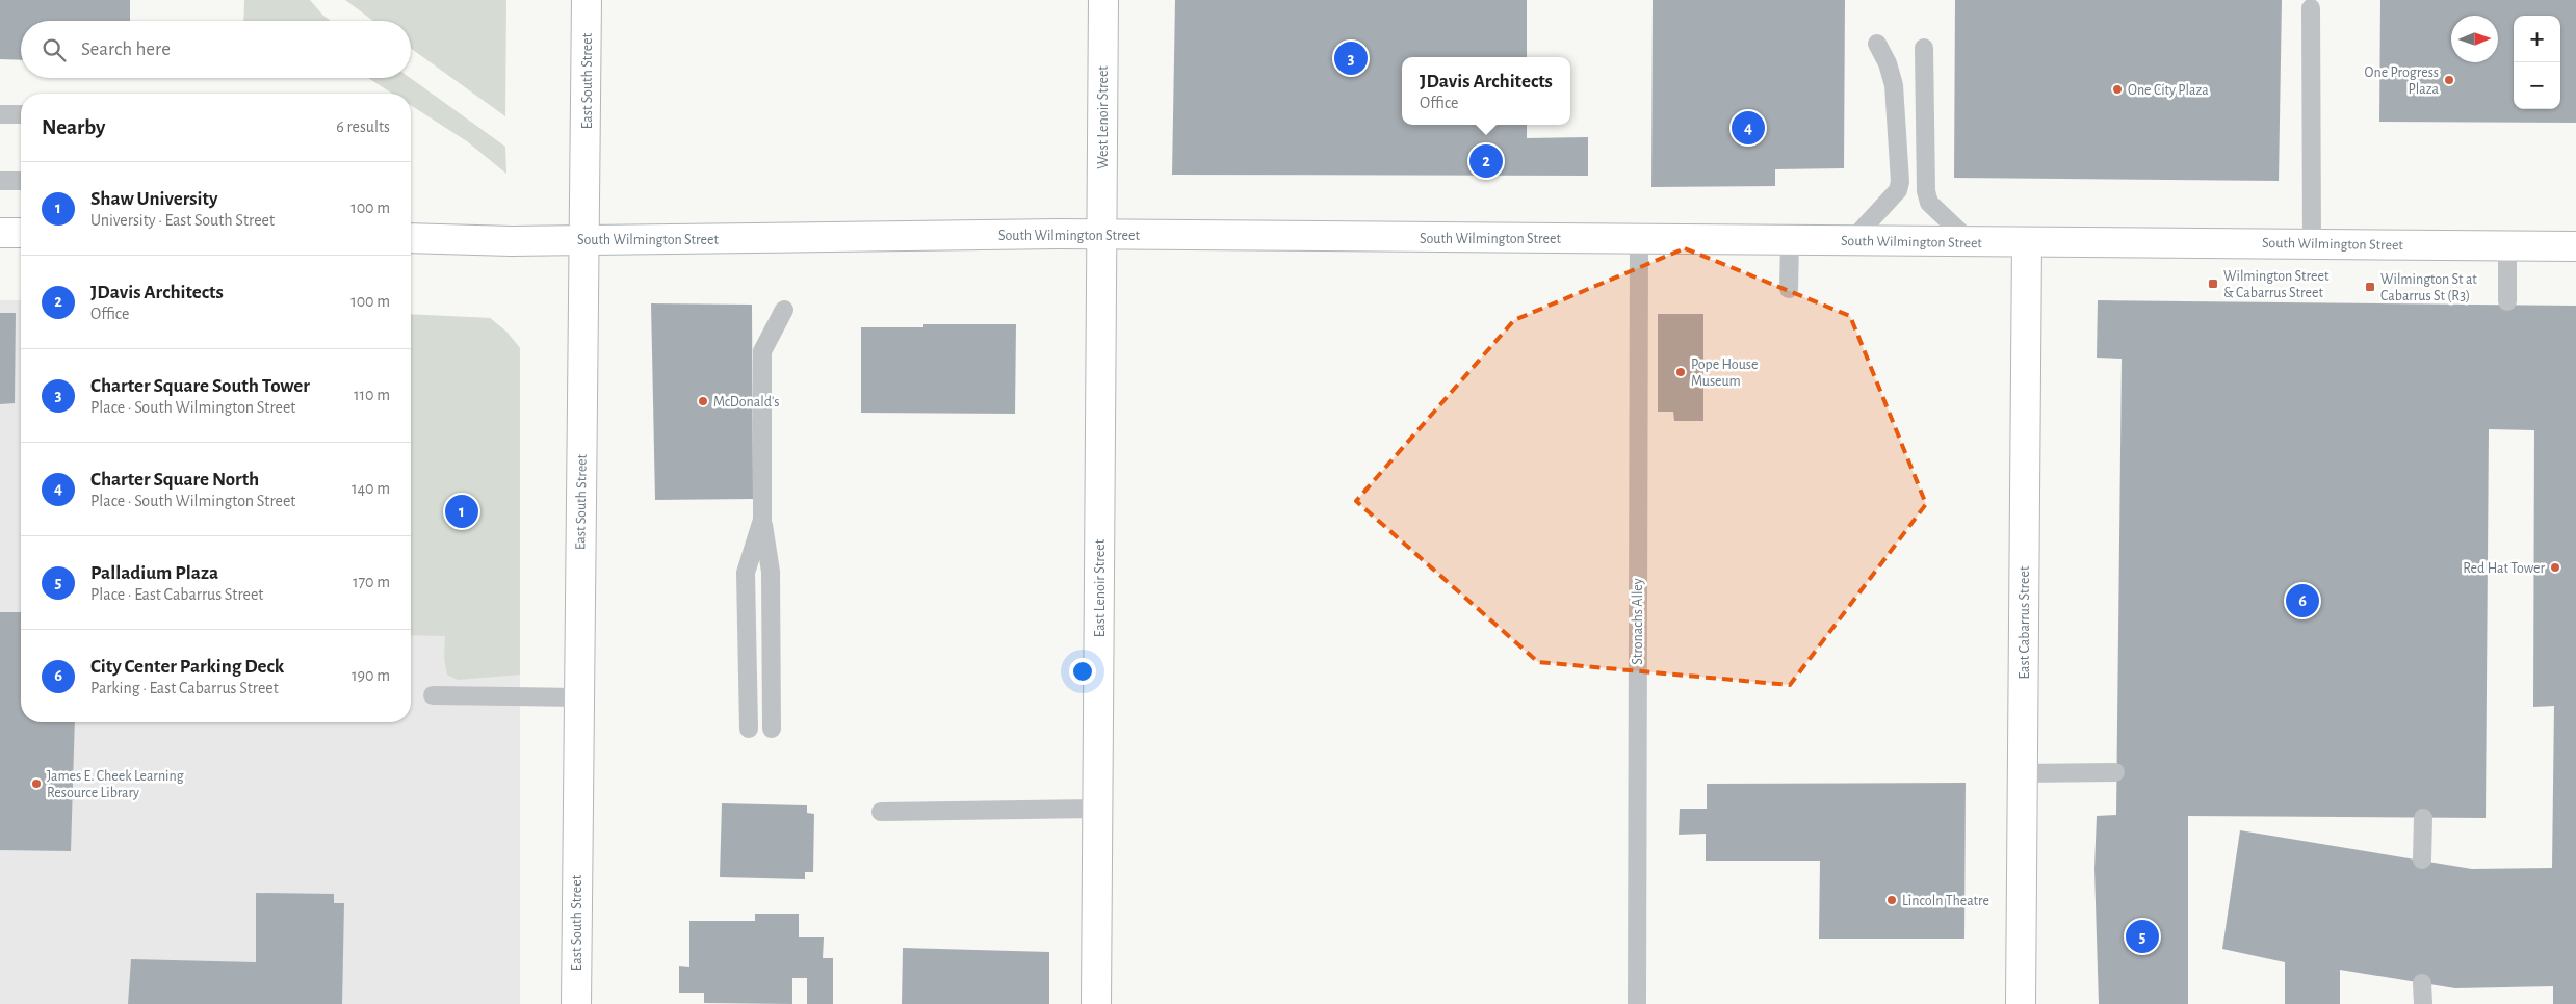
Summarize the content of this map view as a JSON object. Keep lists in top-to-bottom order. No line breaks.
{"streets":{"main road":["East South Street","West Lenoir Street","South Wilmington Street","East Lenoir Street","East Cabarrus Street"],"lane":["Stronachs Alley"]},"crossings":[["East South Street","South Wilmington Street"],["West Lenoir Street","South Wilmington Street"],["West Lenoir Street","East Lenoir Street"],["South Wilmington Street","East Lenoir Street"],["South Wilmington Street","Stronachs Alley"],["South Wilmington Street","East Cabarrus Street"]],"places":{"other":["One Progress Plaza","One City Plaza","Pope House Museum","McDonald's","Red Hat Tower","James E. Cheek Learning Resource Library","Lincoln Theatre"],"transit":["Wilmington Street & Cabarrus Street","Wilmington St at Cabarrus St (R3)"]},"north":"right","page":{"map_buttons":["+","−"],"search":"Search here","pins":["3","4","2","1","6","5"],"popup":["JDavis Architects","Office"],"heading":["Nearby","6 results"],"list":[{"mark":"1","name":"Shaw University","note":"University · East South Street","value":"100 m"},{"mark":"2","name":"JDavis Architects","note":"Office","value":"100 m"},{"mark":"3","name":"Charter Square South Tower","note":"Place · South Wilmington Street","value":"110 m"},{"mark":"4","name":"Charter Square North","note":"Place · South Wilmington Street","value":"140 m"},{"mark":"5","name":"Palladium Plaza","note":"Place · East Cabarrus Street","value":"170 m"},{"mark":"6","name":"City Center Parking Deck","note":"Parking · East Cabarrus Street","value":"190 m"}]}}
